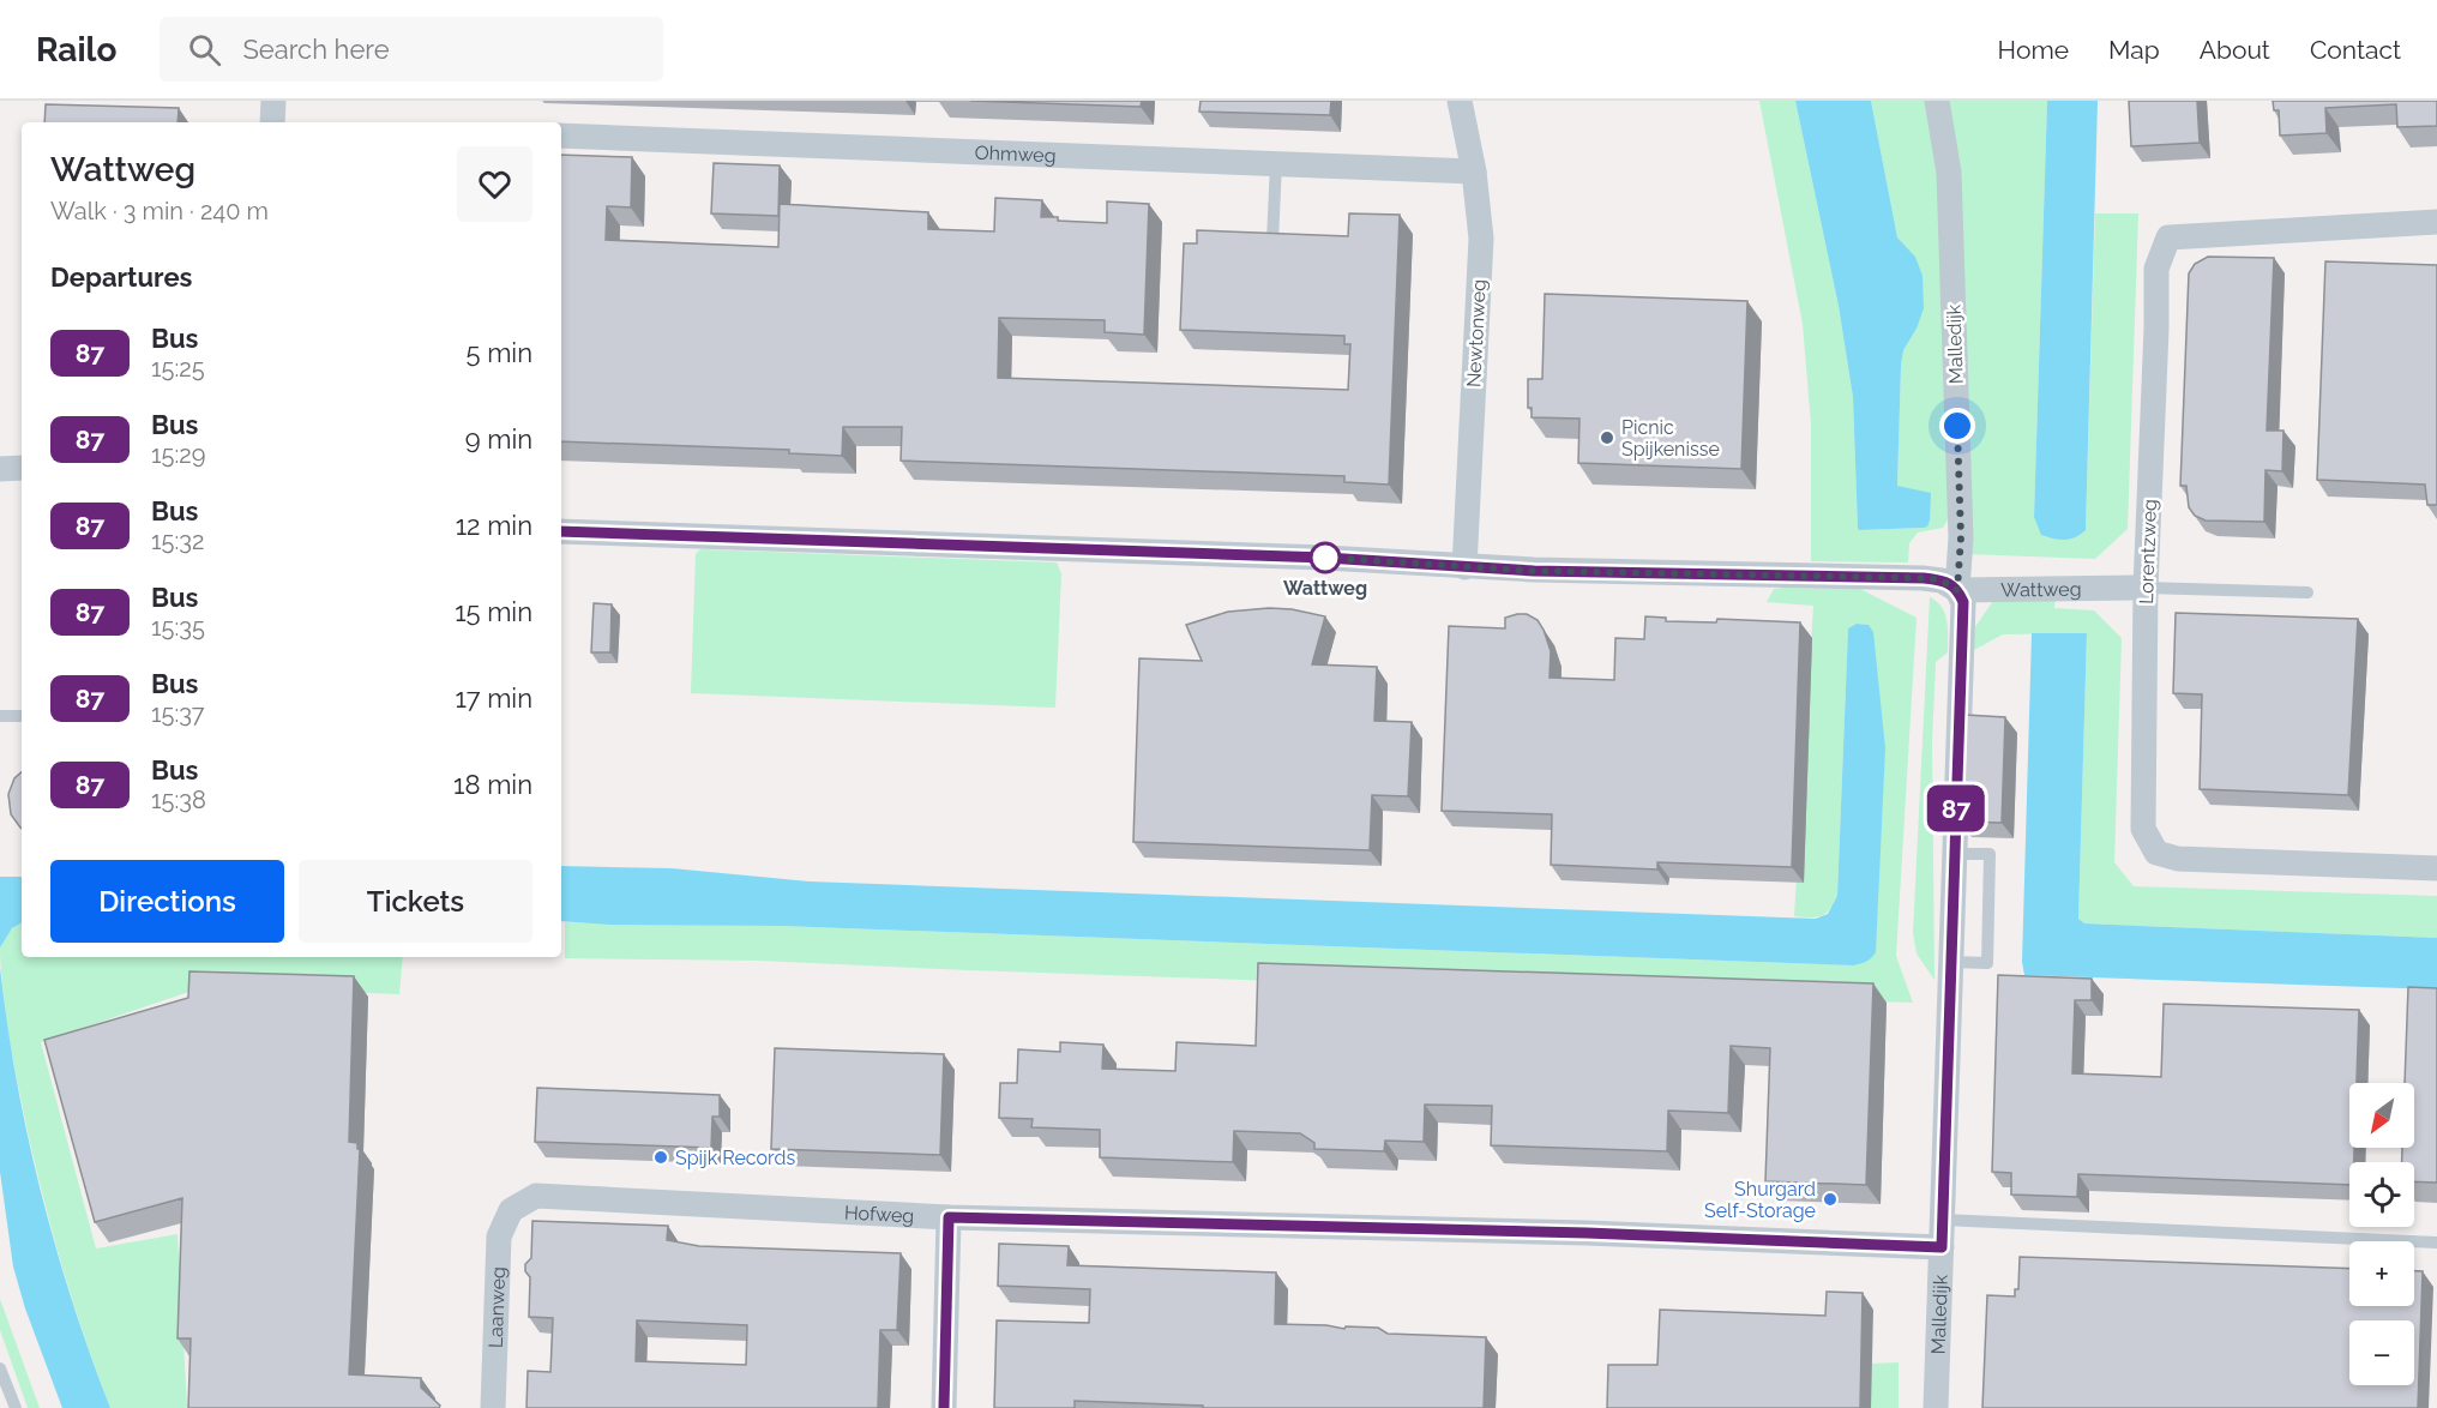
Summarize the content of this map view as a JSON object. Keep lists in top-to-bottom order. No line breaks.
{"streets":{"street":["Ohmweg","Newtonweg","Malledijk","Lorentzweg","Wattweg","Hofweg","Laanweg"]},"crossings":[["Ohmweg","Newtonweg"],["Newtonweg","Wattweg"],["Malledijk","Wattweg"],["Malledijk","Hofweg"],["Lorentzweg","Wattweg"],["Hofweg","Laanweg"]],"places":["Picnic Spijkenisse","Wattweg","Spijk Records","Shurgard Self-Storage"],"lines":["bus line 87"],"north":"bottom left","page":{"header":"Railo","search":"Search here","nav":["Home","Map","About","Contact"],"on_map":"87","heading":[["Wattweg","Walk · 3 min · 240 m"],"Departures"],"list":[{"mark":"87","name":"Bus","note":"15:25","value":"5 min"},{"mark":"87","name":"Bus","note":"15:29","value":"9 min"},{"mark":"87","name":"Bus","note":"15:32","value":"12 min"},{"mark":"87","name":"Bus","note":"15:35","value":"15 min"},{"mark":"87","name":"Bus","note":"15:37","value":"17 min"},{"mark":"87","name":"Bus","note":"15:38","value":"18 min"}],"buttons":["Directions","Tickets"],"map_buttons":["+","−"]}}
